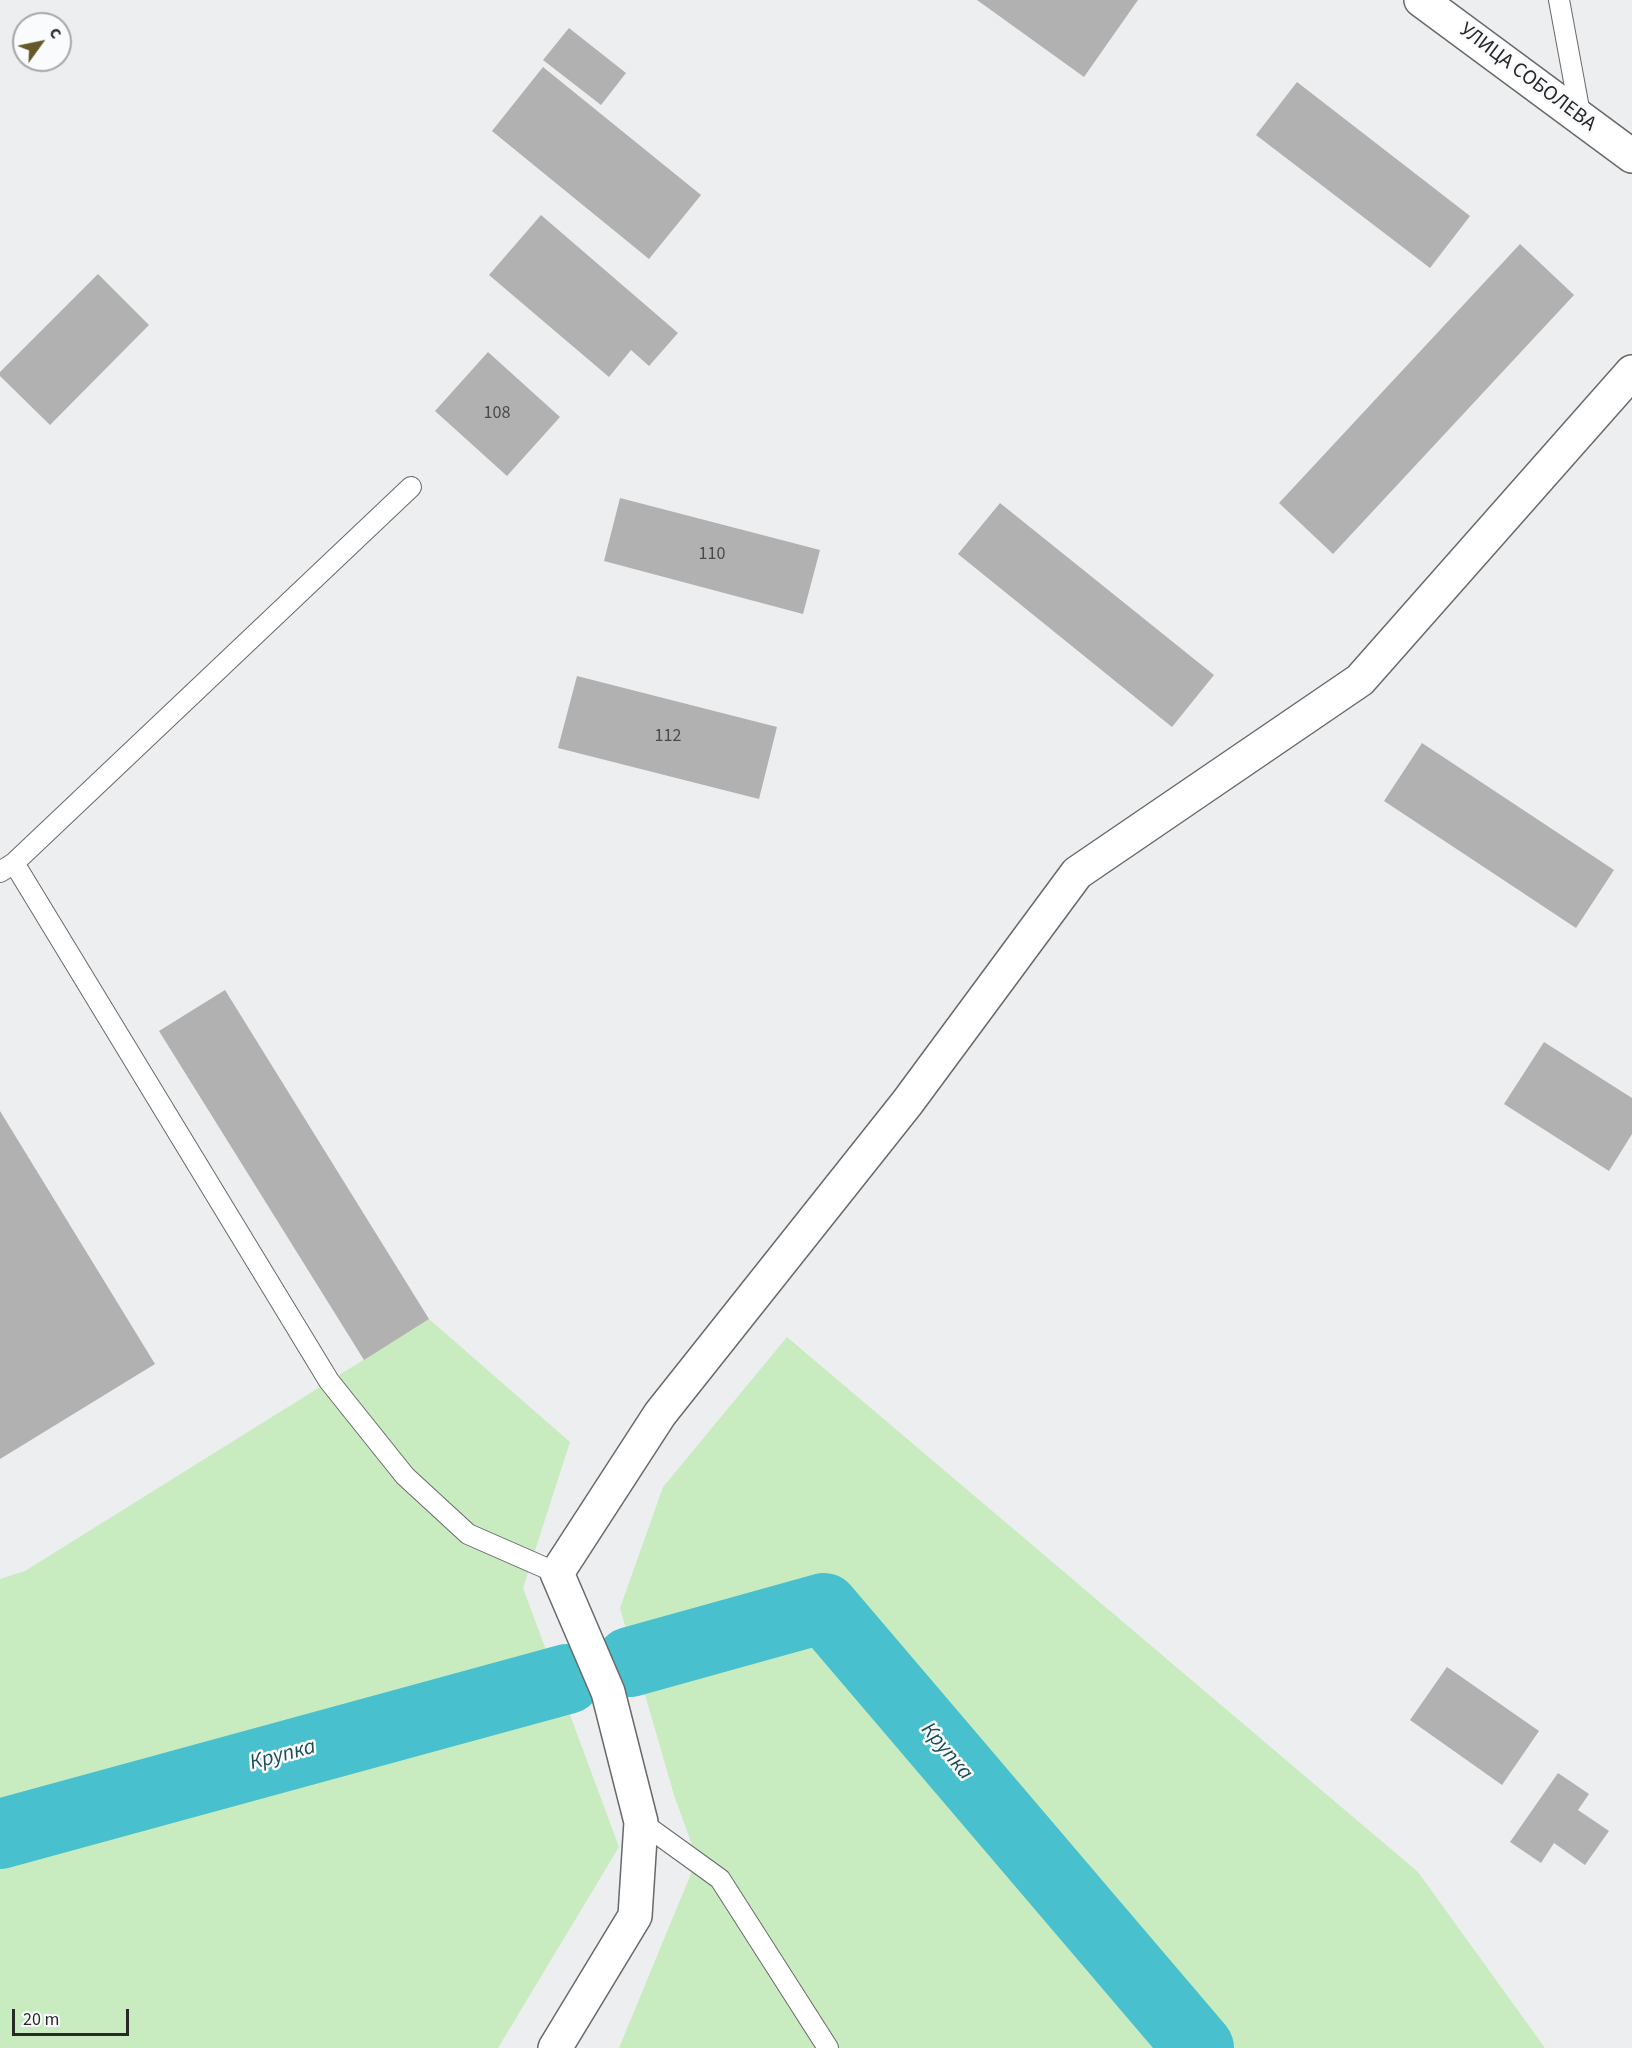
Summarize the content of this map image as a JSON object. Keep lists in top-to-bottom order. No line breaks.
{"streets":{"street":["УЛИЦА СОБОЛЕВА"]},"water":["Крупка"],"house_numbers":["108","110","112"],"scale_bar":"20 m","north":"top right"}
